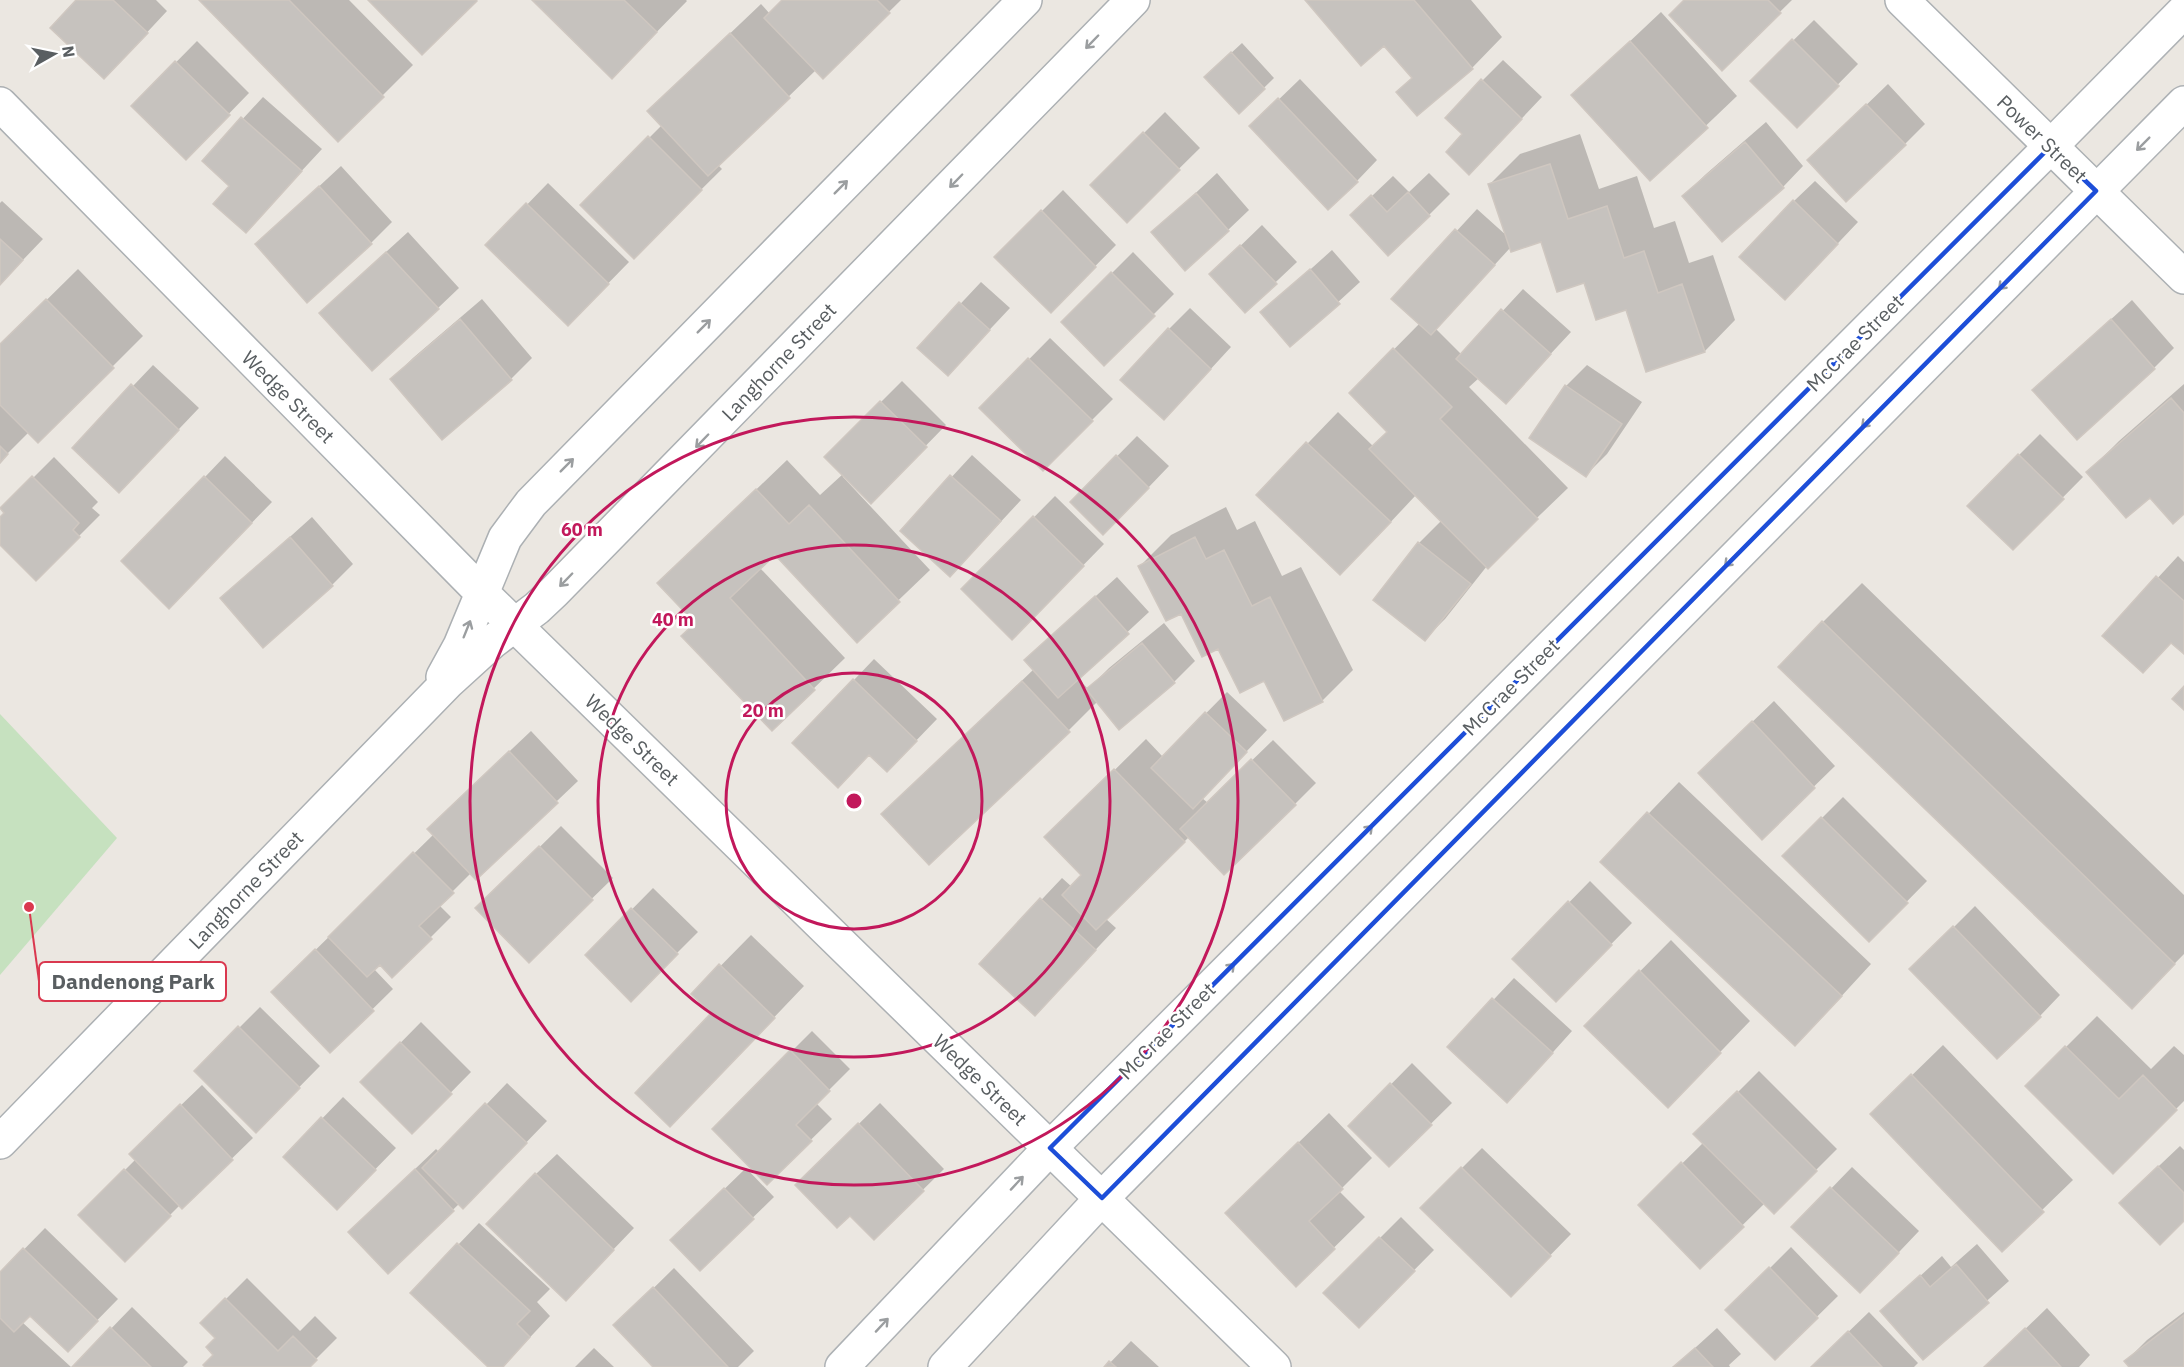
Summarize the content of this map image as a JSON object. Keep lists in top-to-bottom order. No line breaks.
{"streets":{"street":["Power Street","McCrae Street","Langhorne Street","Wedge Street"]},"crossings":[["Power Street","McCrae Street"],["McCrae Street","Wedge Street"],["Langhorne Street","Wedge Street"]],"places":["Dandenong Park"],"north":"right","rings":["60 m","40 m","20 m"]}
